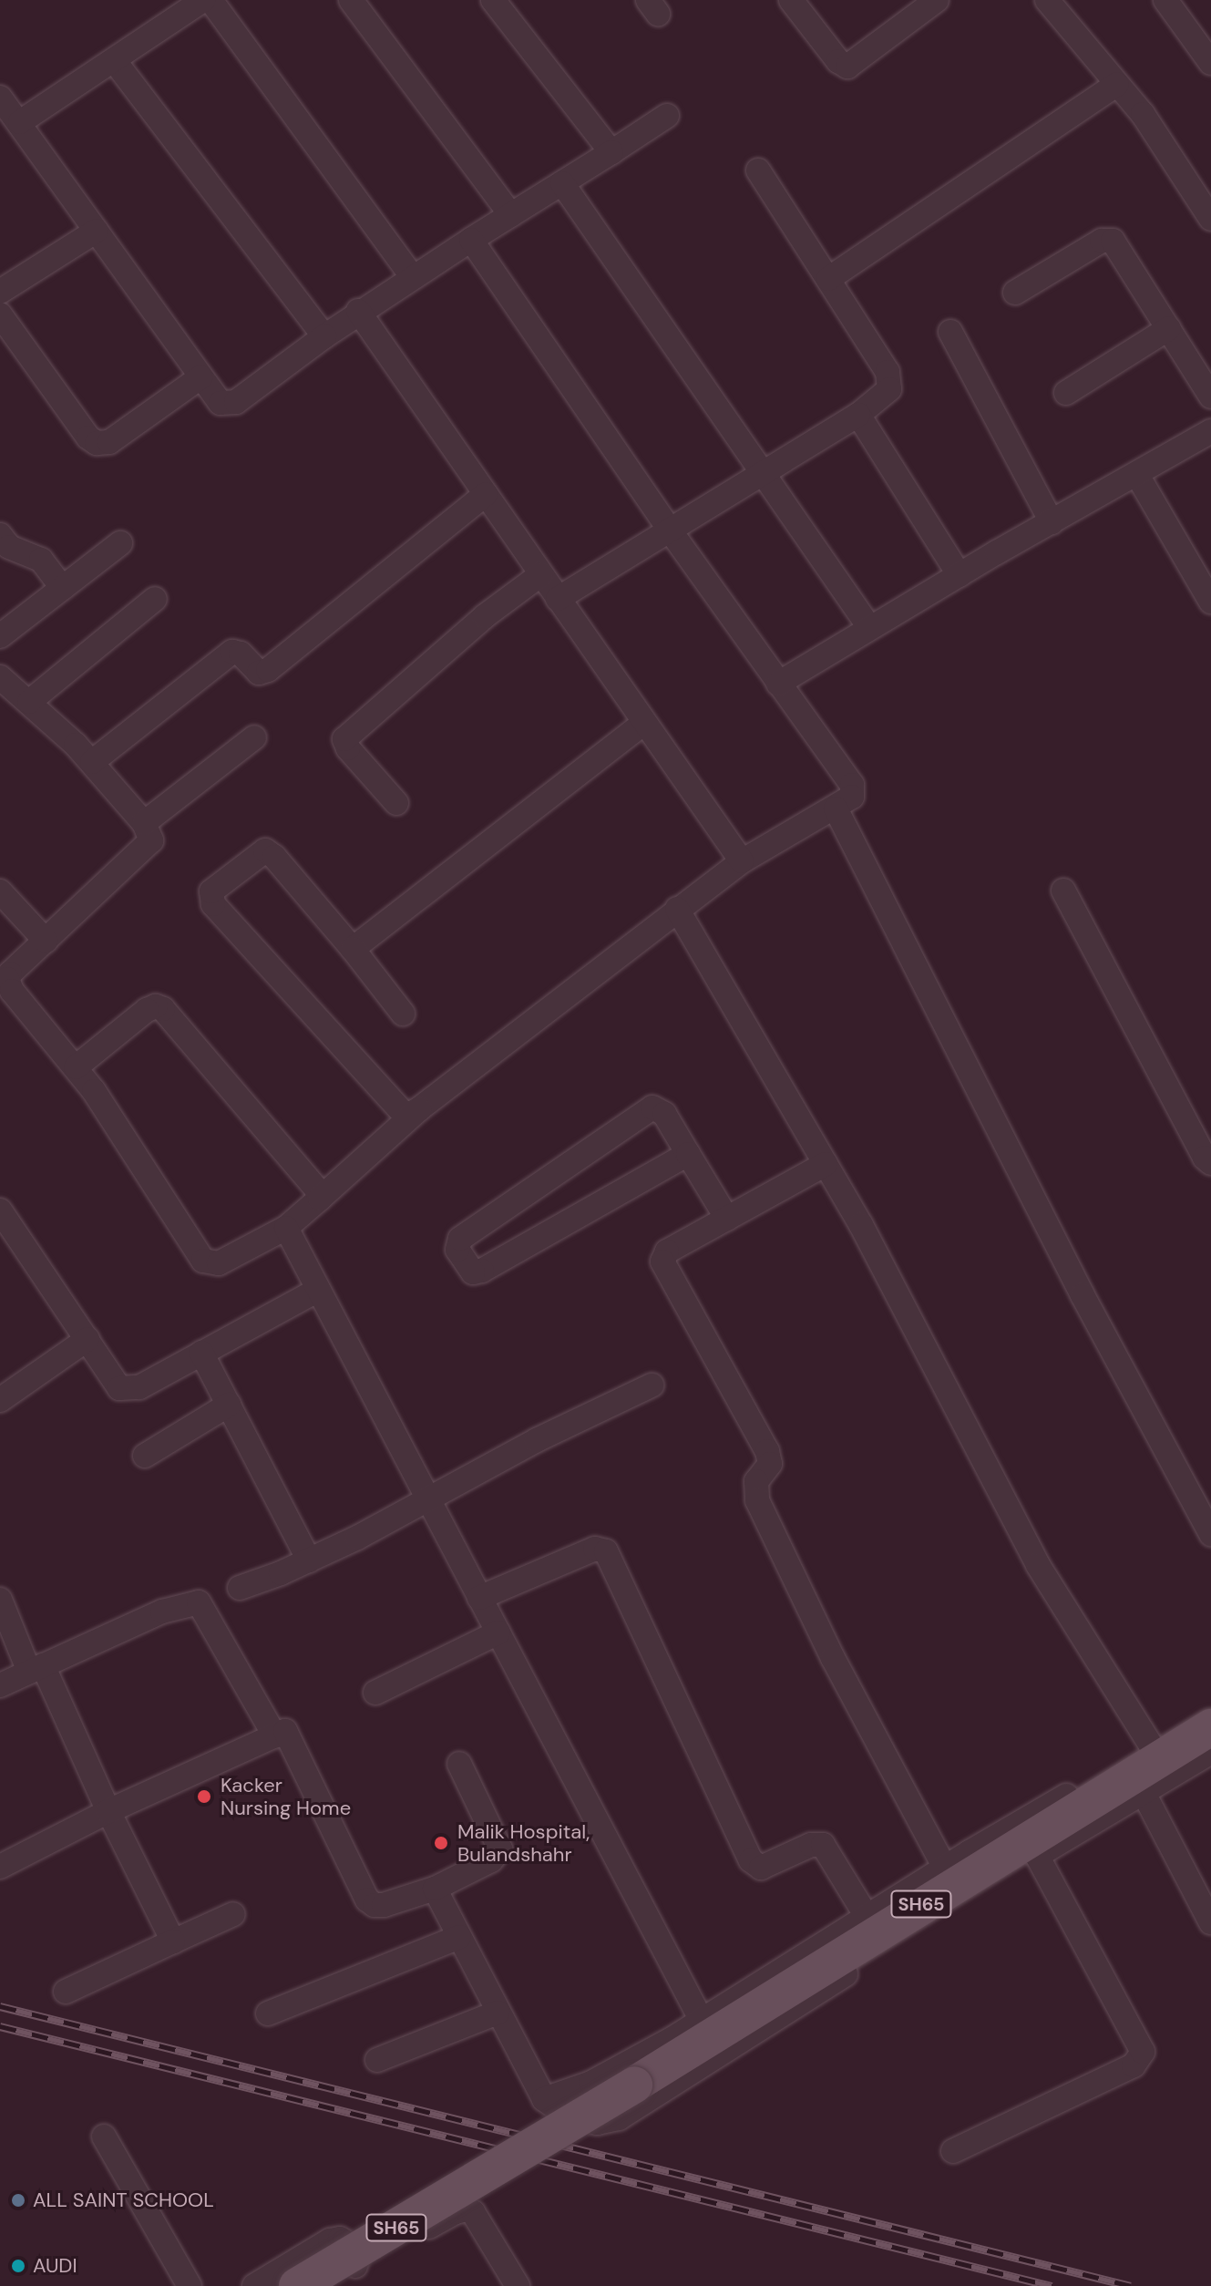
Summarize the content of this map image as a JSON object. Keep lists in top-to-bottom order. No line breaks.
{"streets":{"main road":["SH65"]},"places":["Kacker Nursing Home","Malik Hospital, Bulandshahr","ALL SAINT SCHOOL","AUDI"]}
